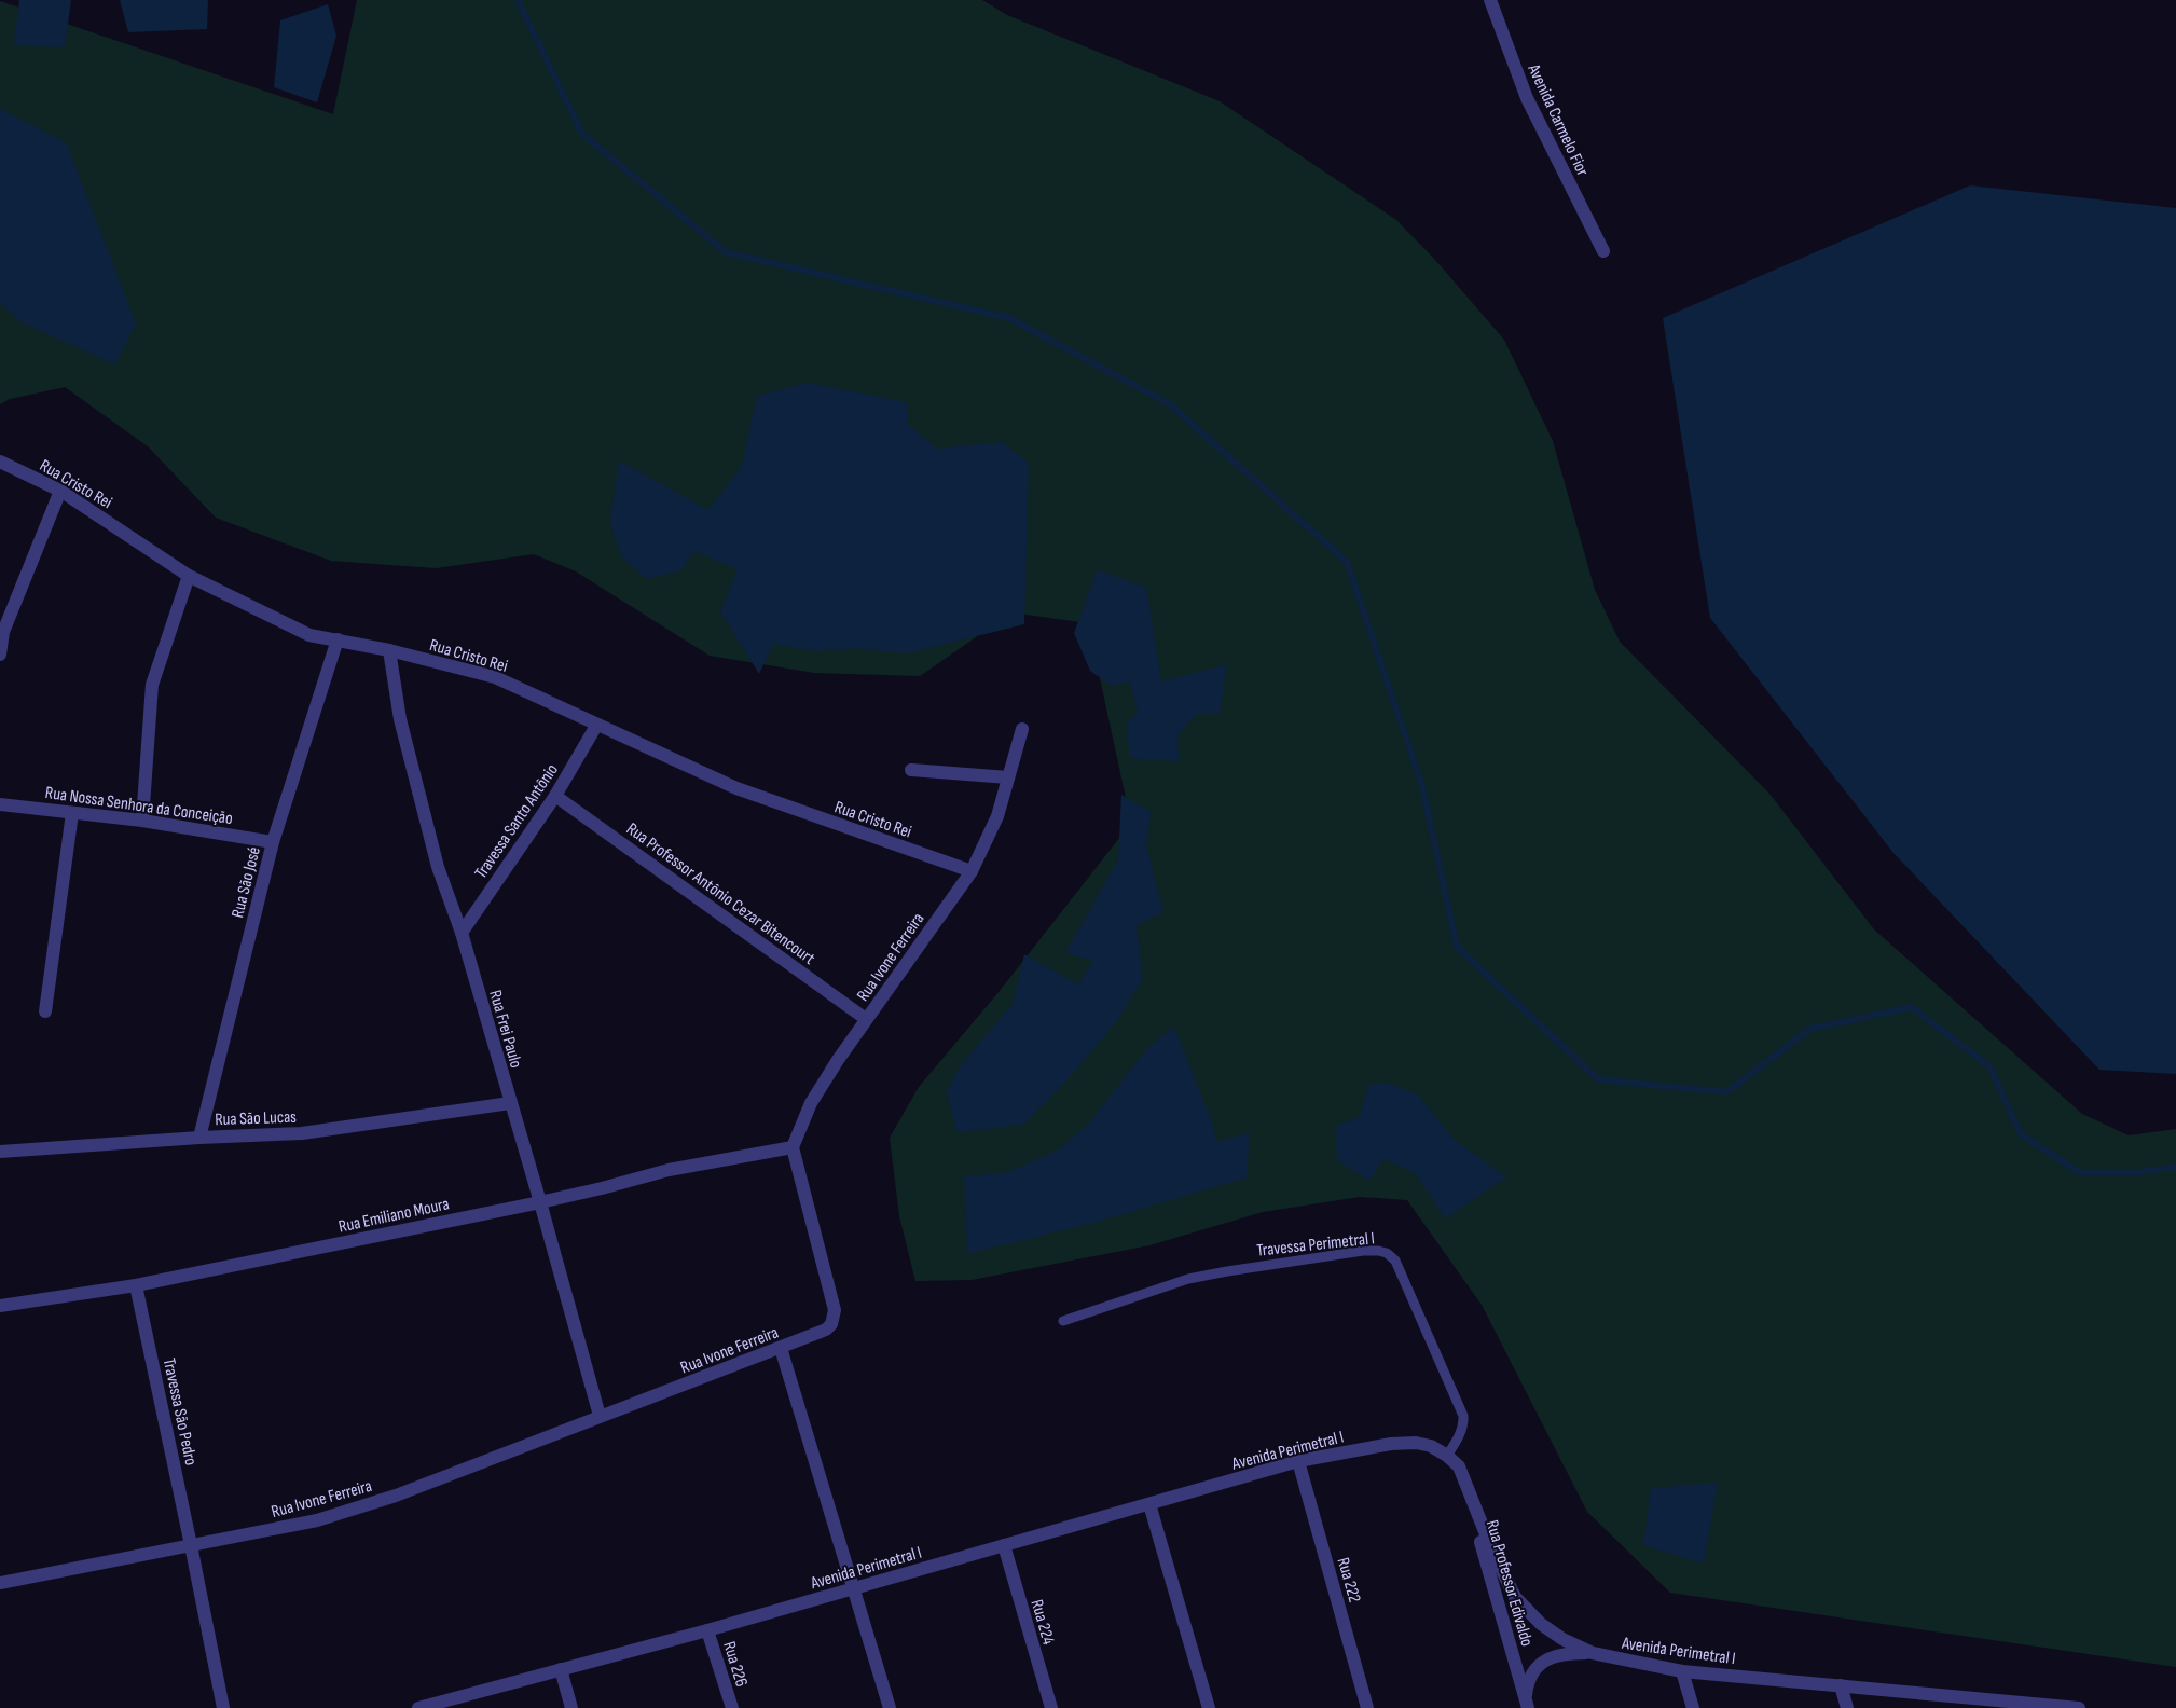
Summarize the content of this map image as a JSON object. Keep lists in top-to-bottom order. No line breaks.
{"streets":{"street":["Avenida Carmelo Fior","Rua Cristo Rei","Rua Nossa Senhora da Conceição","Travessa Santo Antônio","Rua São José","Rua Professor Antônio Cezar Bitencourt","Rua Ivone Ferreira","Rua Frei Paulo","Rua São Lucas","Rua Emiliano Moura","Travessa São Pedro","Avenida Perimetral I","Rua 222","Rua Professor Edivaldo","Rua 224","Rua 226"],"lane":["Travessa Perimetral I"]},"crossings":[["Rua Cristo Rei","Travessa Santo Antônio"],["Rua Cristo Rei","Rua São José"],["Rua Cristo Rei","Rua Ivone Ferreira"],["Rua Cristo Rei","Rua Frei Paulo"],["Rua Nossa Senhora da Conceição","Rua São José"],["Travessa Santo Antônio","Rua Professor Antônio Cezar Bitencourt"],["Travessa Santo Antônio","Rua Frei Paulo"],["Rua São José","Rua São Lucas"],["Rua Professor Antônio Cezar Bitencourt","Rua Ivone Ferreira"],["Rua Ivone Ferreira","Rua Frei Paulo"],["Rua Ivone Ferreira","Rua Emiliano Moura"],["Rua Ivone Ferreira","Travessa São Pedro"],["Rua Frei Paulo","Rua São Lucas"],["Rua Frei Paulo","Rua Emiliano Moura"],["Rua Emiliano Moura","Travessa São Pedro"],["Travessa Perimetral I","Avenida Perimetral I"],["Avenida Perimetral I","Rua 222"],["Avenida Perimetral I","Rua Professor Edivaldo"],["Avenida Perimetral I","Rua 224"],["Avenida Perimetral I","Rua 226"]]}
